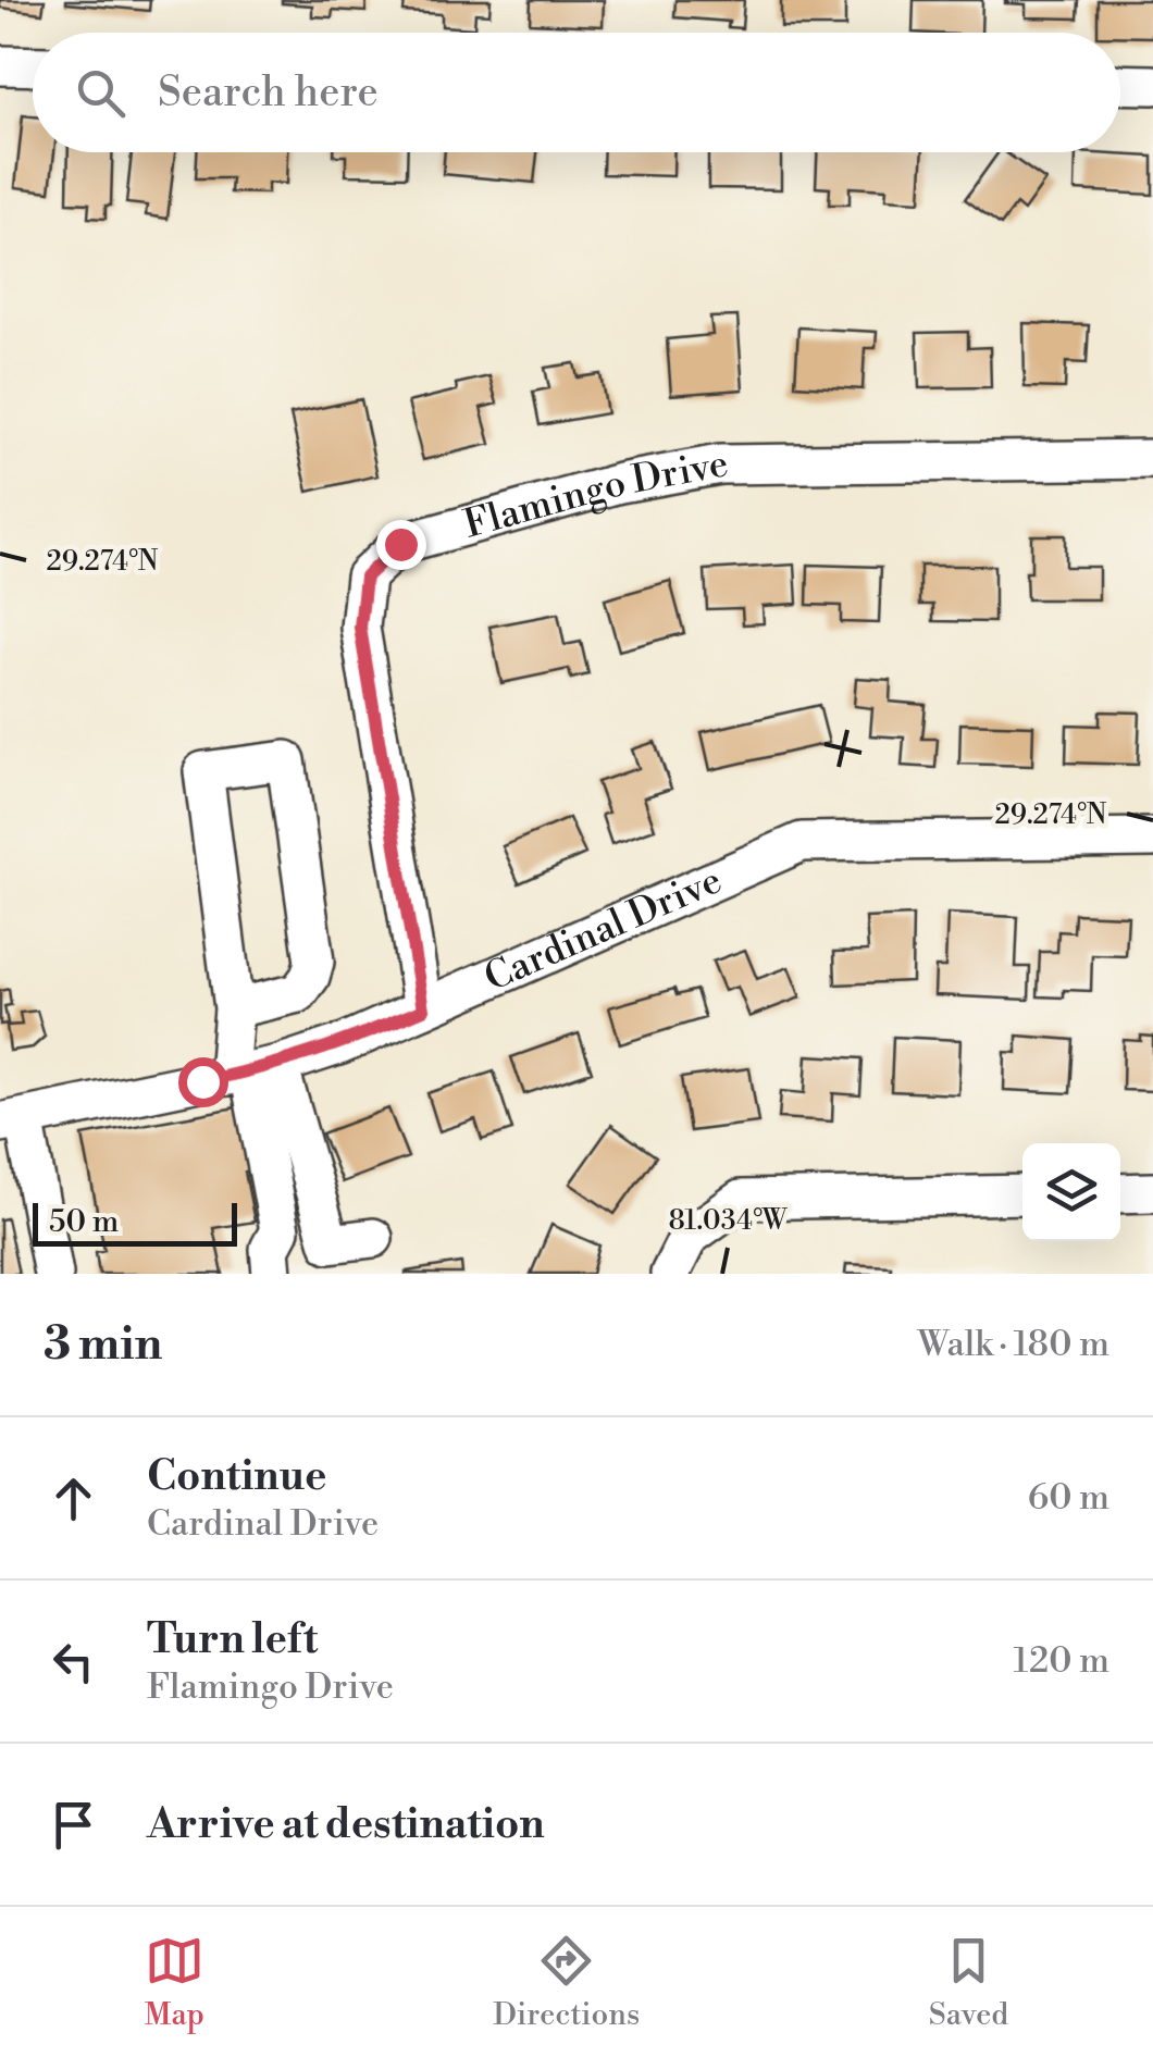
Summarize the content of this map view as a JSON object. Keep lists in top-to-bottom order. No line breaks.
{"streets":{"street":["Flamingo Drive","Cardinal Drive"]},"crossings":[["Flamingo Drive","Cardinal Drive"]],"scale_bar":"50 m","page":{"search":"Search here","scale":"50 m","heading":["3 min","Walk · 180 m"],"list":[["Continue","Cardinal Drive","60 m"],["Turn left","Flamingo Drive","120 m"],"Arrive at destination"],"nav":["Map","Directions","Saved"]},"coordinates":["29.274°N","81.034°W"]}
